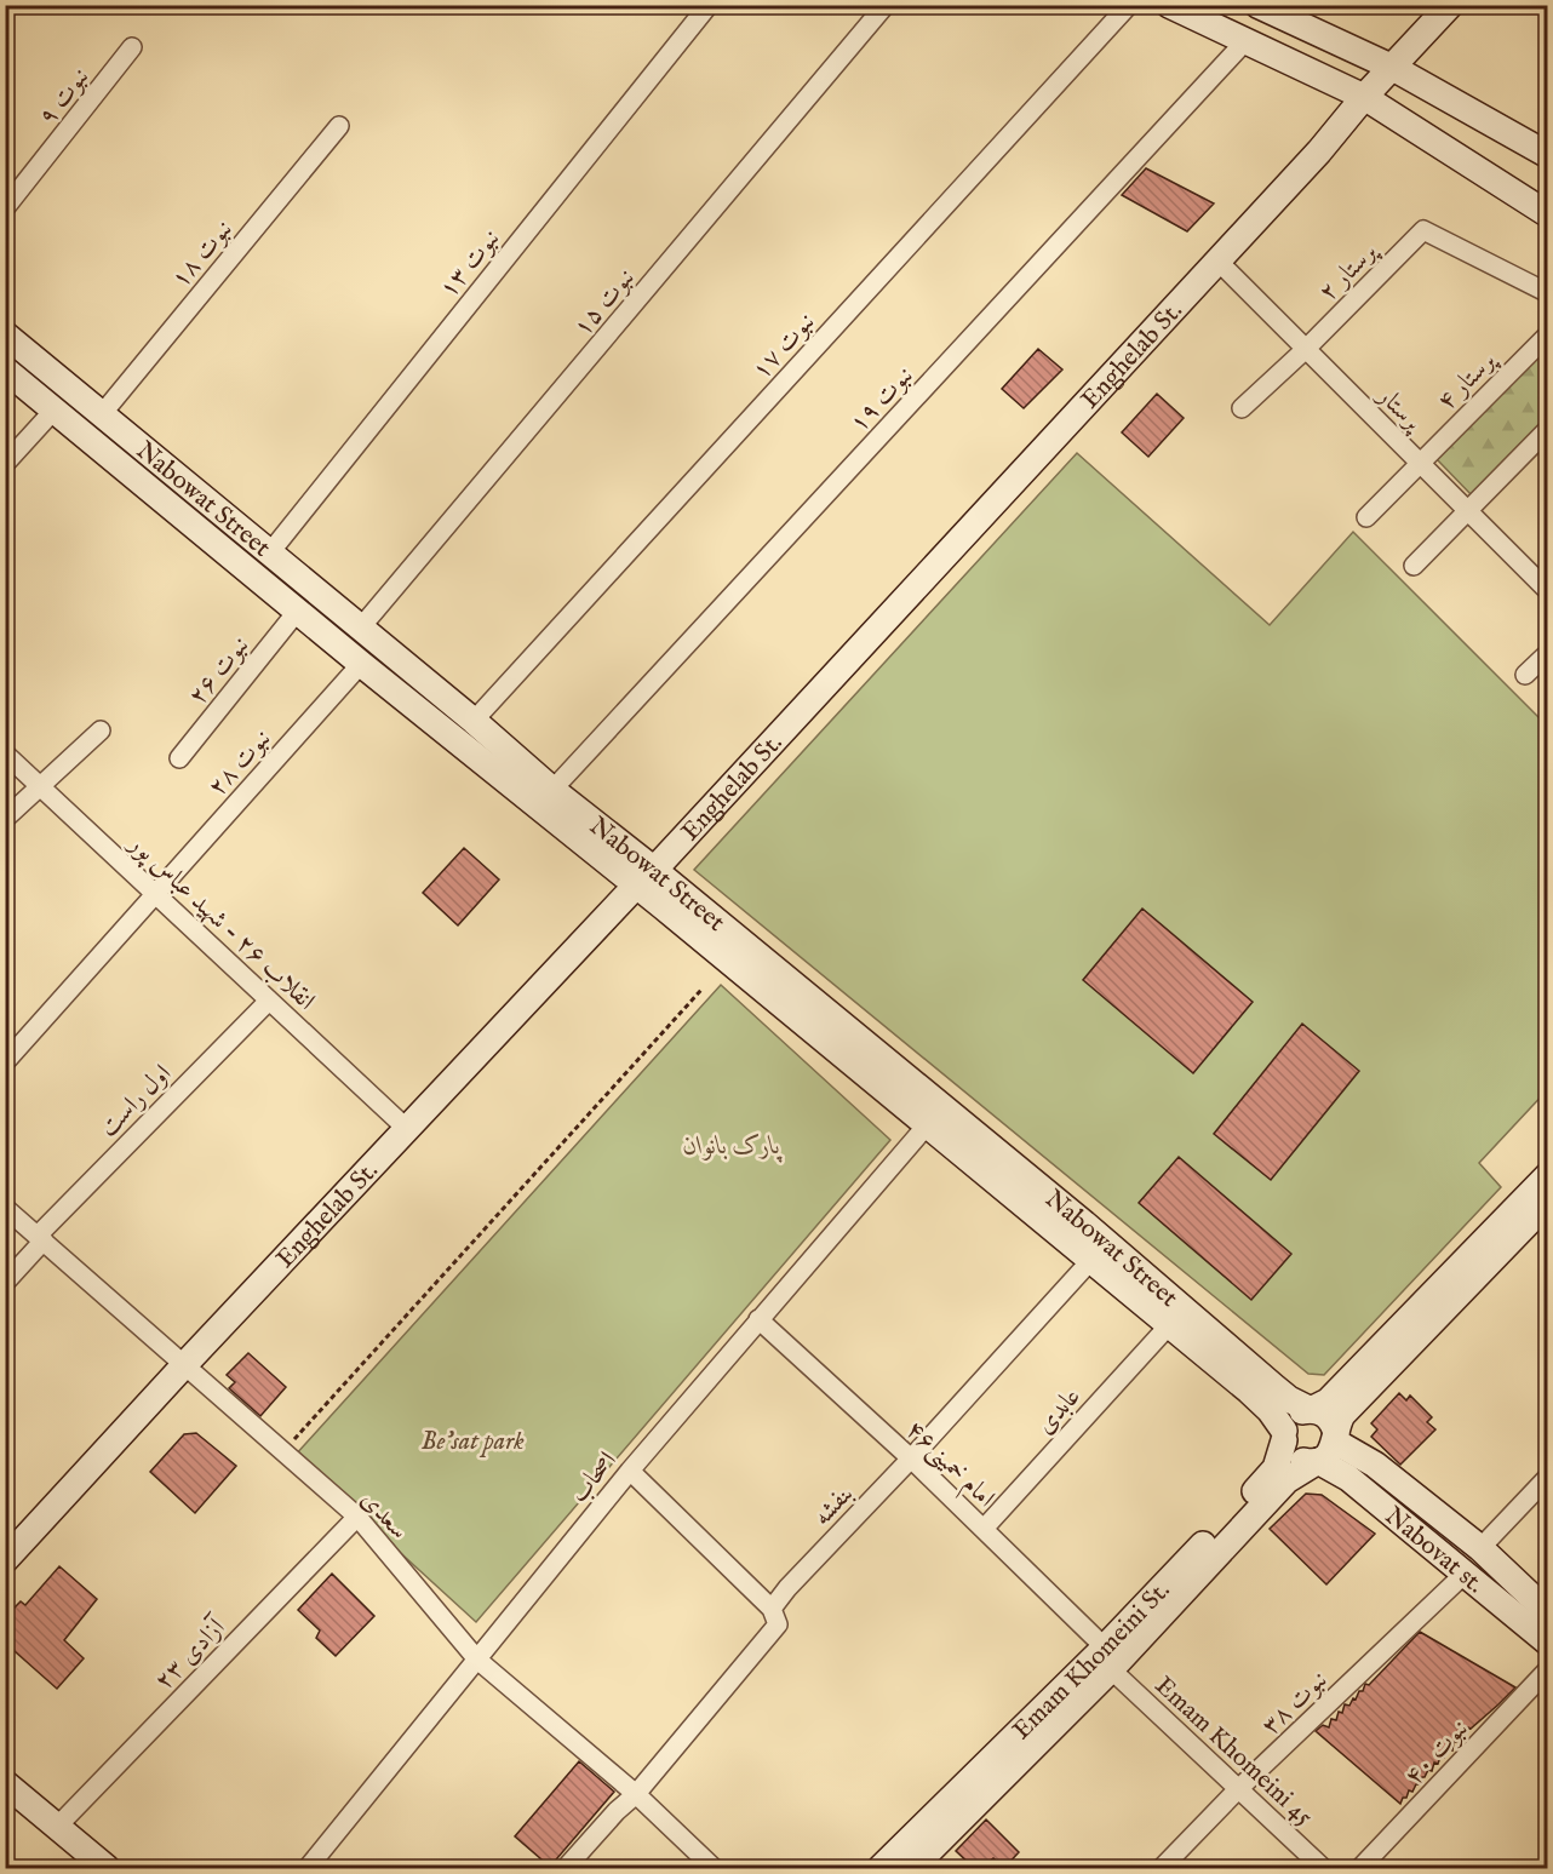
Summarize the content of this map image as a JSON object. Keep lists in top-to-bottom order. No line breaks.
{"streets":{"main road":["Enghelab St.","Nabowat Street","Nabovat st.","Emam Khomeini St."],"street":["نبوت ۹","نبوت ۱۸","نبوت ۱۳","پرستار ۲","نبوت ۱۵","نبوت ۱۷","پرستار ۴","نبوت ۱۹","پرستار","نبوت ۲۶","نبوت ۲۸","انقلاب ۲۶ - شهید عباس پور","اول راست","عابدی","امام خمینی۴۶","اصحاب","بنفشه","سعدی","آزادی ۲۳","نبوت ۳۸","Emam Khomeini 45","نبوت ۴۰"]},"crossings":[["نبوت ۱۸","Nabowat Street"],["نبوت ۱۳","Nabowat Street"],["پرستار ۲","پرستار"],["نبوت ۱۵","Nabowat Street"],["نبوت ۱۷","Nabowat Street"],["Enghelab St.","پرستار"],["Enghelab St.","Nabowat Street"],["Enghelab St.","انقلاب ۲۶ - شهید عباس پور"],["Enghelab St.","سعدی"],["پرستار ۴","پرستار"],["نبوت ۱۹","Nabowat Street"],["Nabowat Street","نبوت ۲۶"],["Nabowat Street","نبوت ۲۸"],["Nabowat Street","عابدی"],["Nabowat Street","اصحاب"],["Nabowat Street","بنفشه"],["Nabowat Street","Nabovat st."],["Nabowat Street","Emam Khomeini St."],["نبوت ۲۸","انقلاب ۲۶ - شهید عباس پور"],["انقلاب ۲۶ - شهید عباس پور","اول راست"],["اول راست","سعدی"],["عابدی","امام خمینی۴۶"],["امام خمینی۴۶","اصحاب"],["امام خمینی۴۶","بنفشه"],["امام خمینی۴۶","Emam Khomeini St."],["امام خمینی۴۶","Emam Khomeini 45"],["اصحاب","سعدی"],["بنفشه","سعدی"],["سعدی","آزادی ۲۳"],["Nabovat st.","Emam Khomeini St."],["Nabovat st.","نبوت ۳۸"],["Emam Khomeini St.","Emam Khomeini 45"],["نبوت ۳۸","Emam Khomeini 45"]],"parks":["پارک بانوان","Be'sat park"]}
